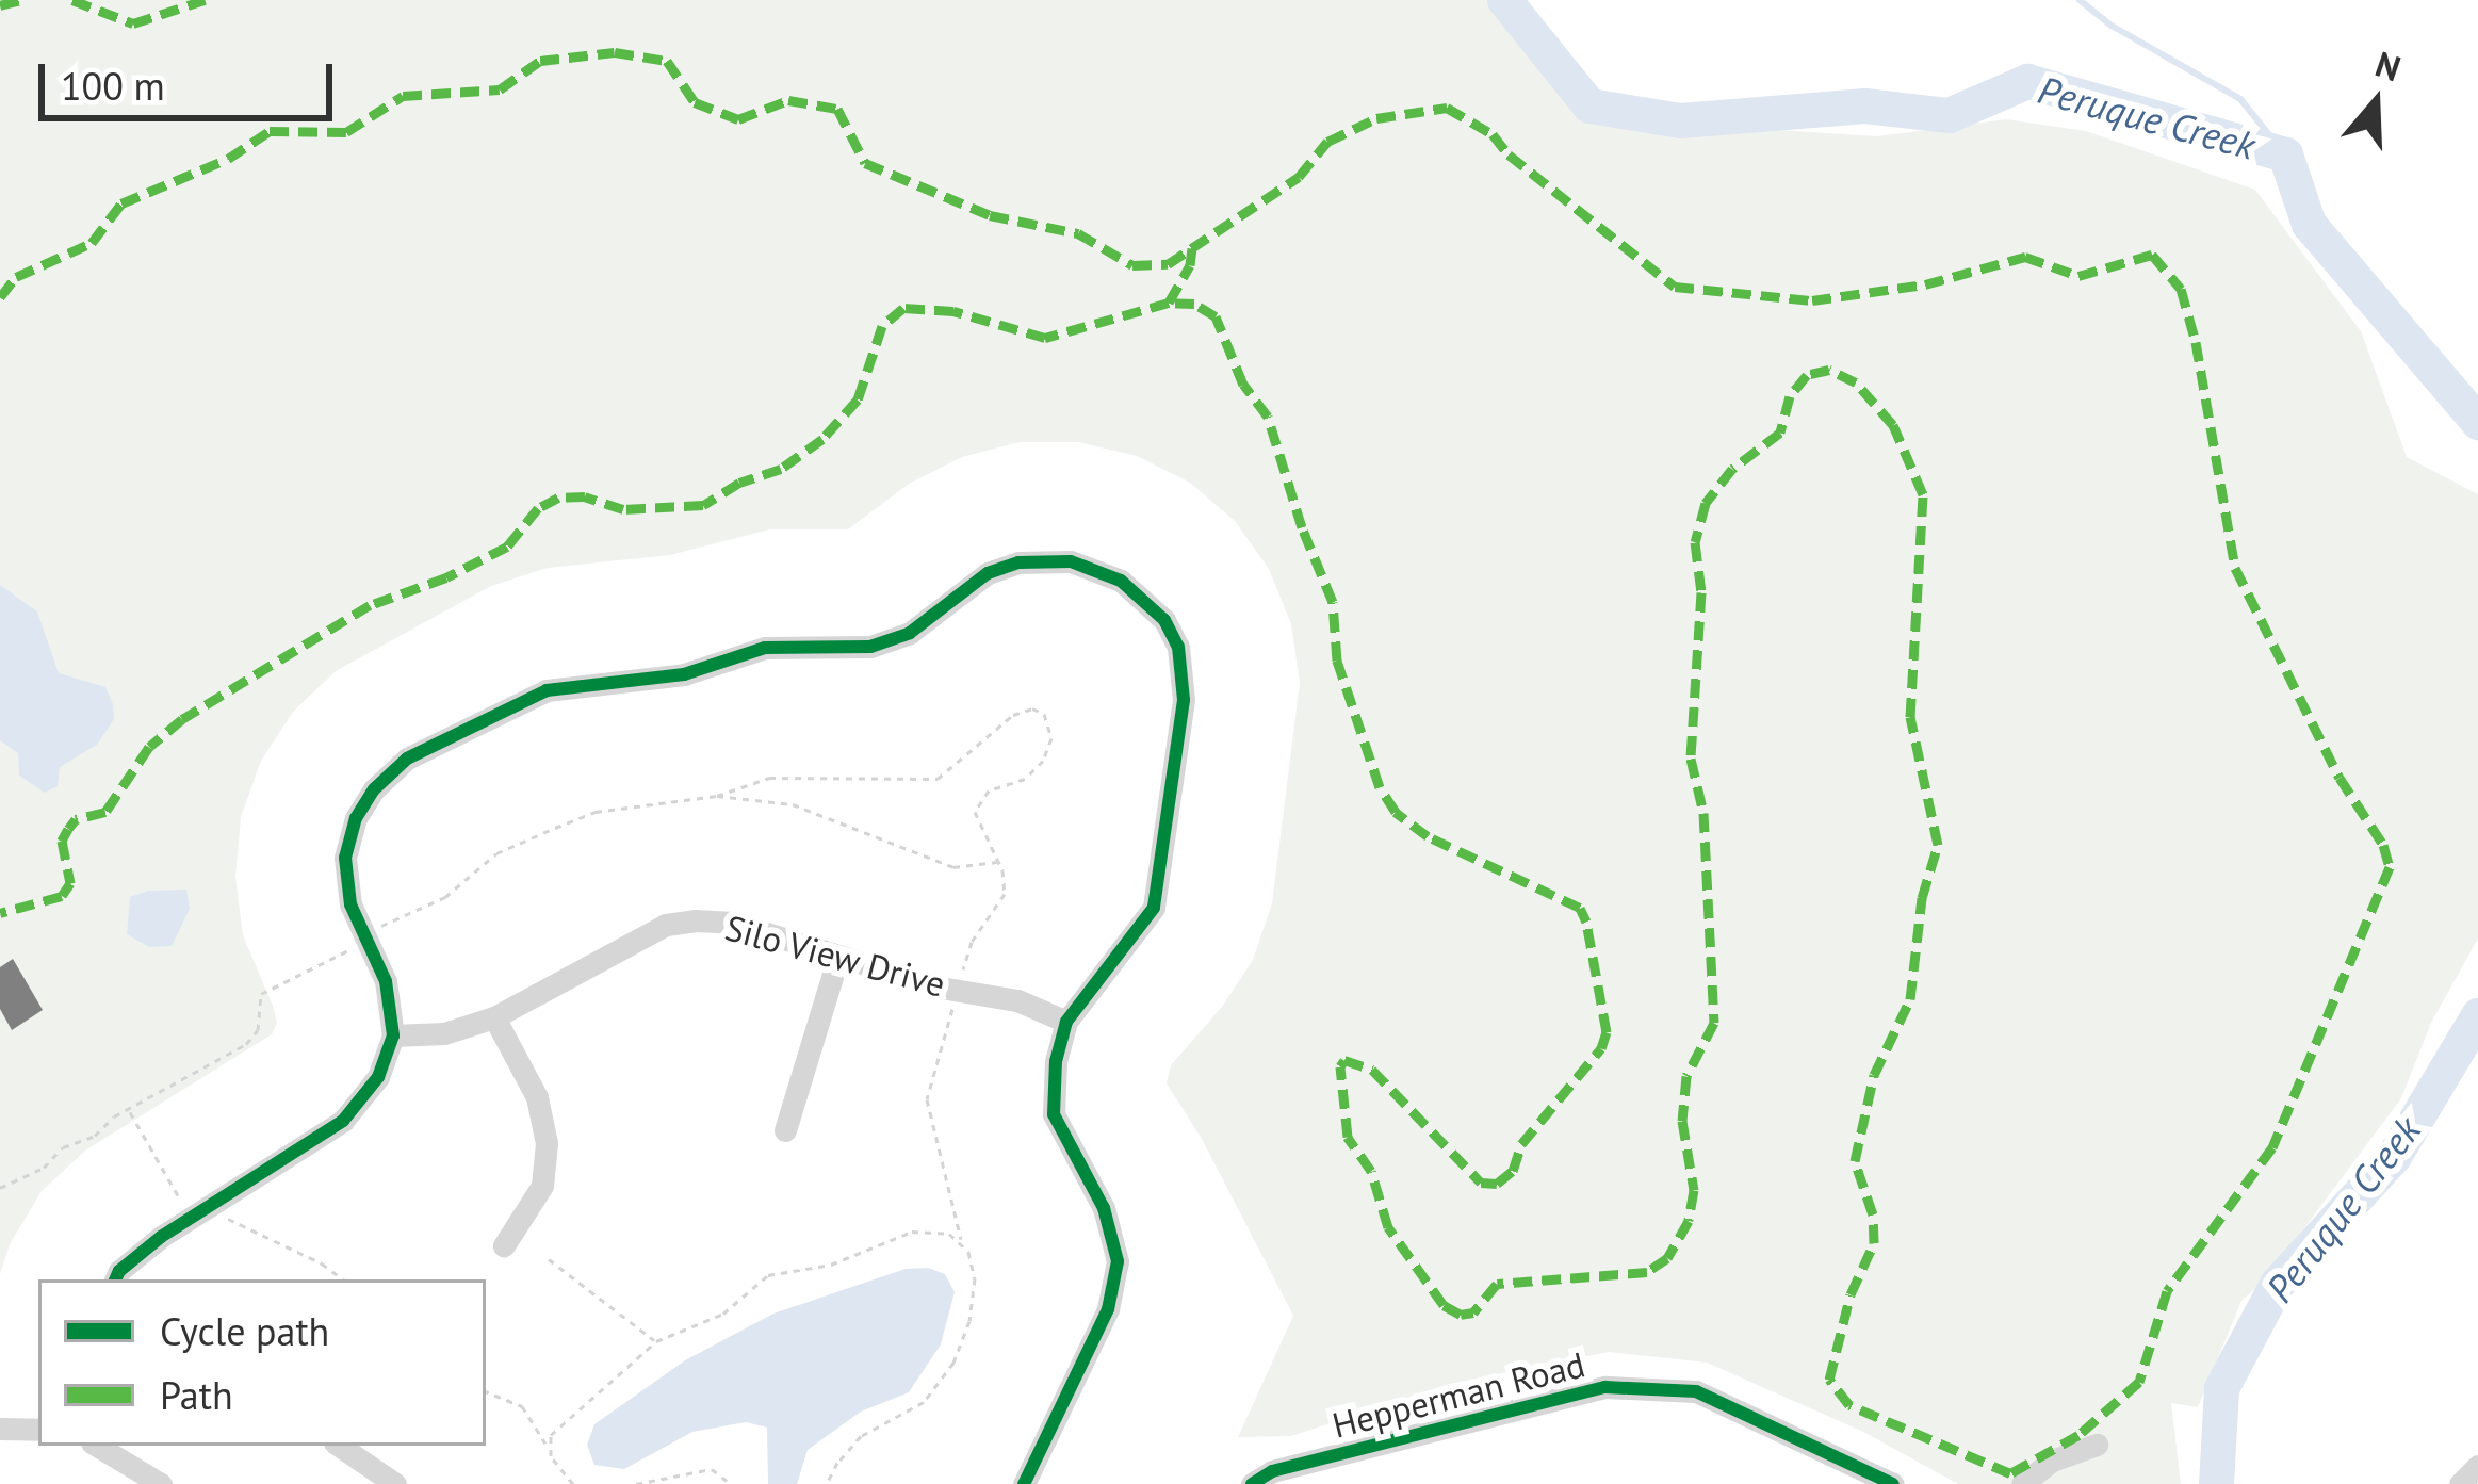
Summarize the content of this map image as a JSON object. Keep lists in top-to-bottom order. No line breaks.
{"streets":{"street":["Silo View Drive","Hepperman Road"]},"water":["Peruque Creek"],"legend":["Cycle path","Path"],"scale_bar":"100 m","north":"top"}
